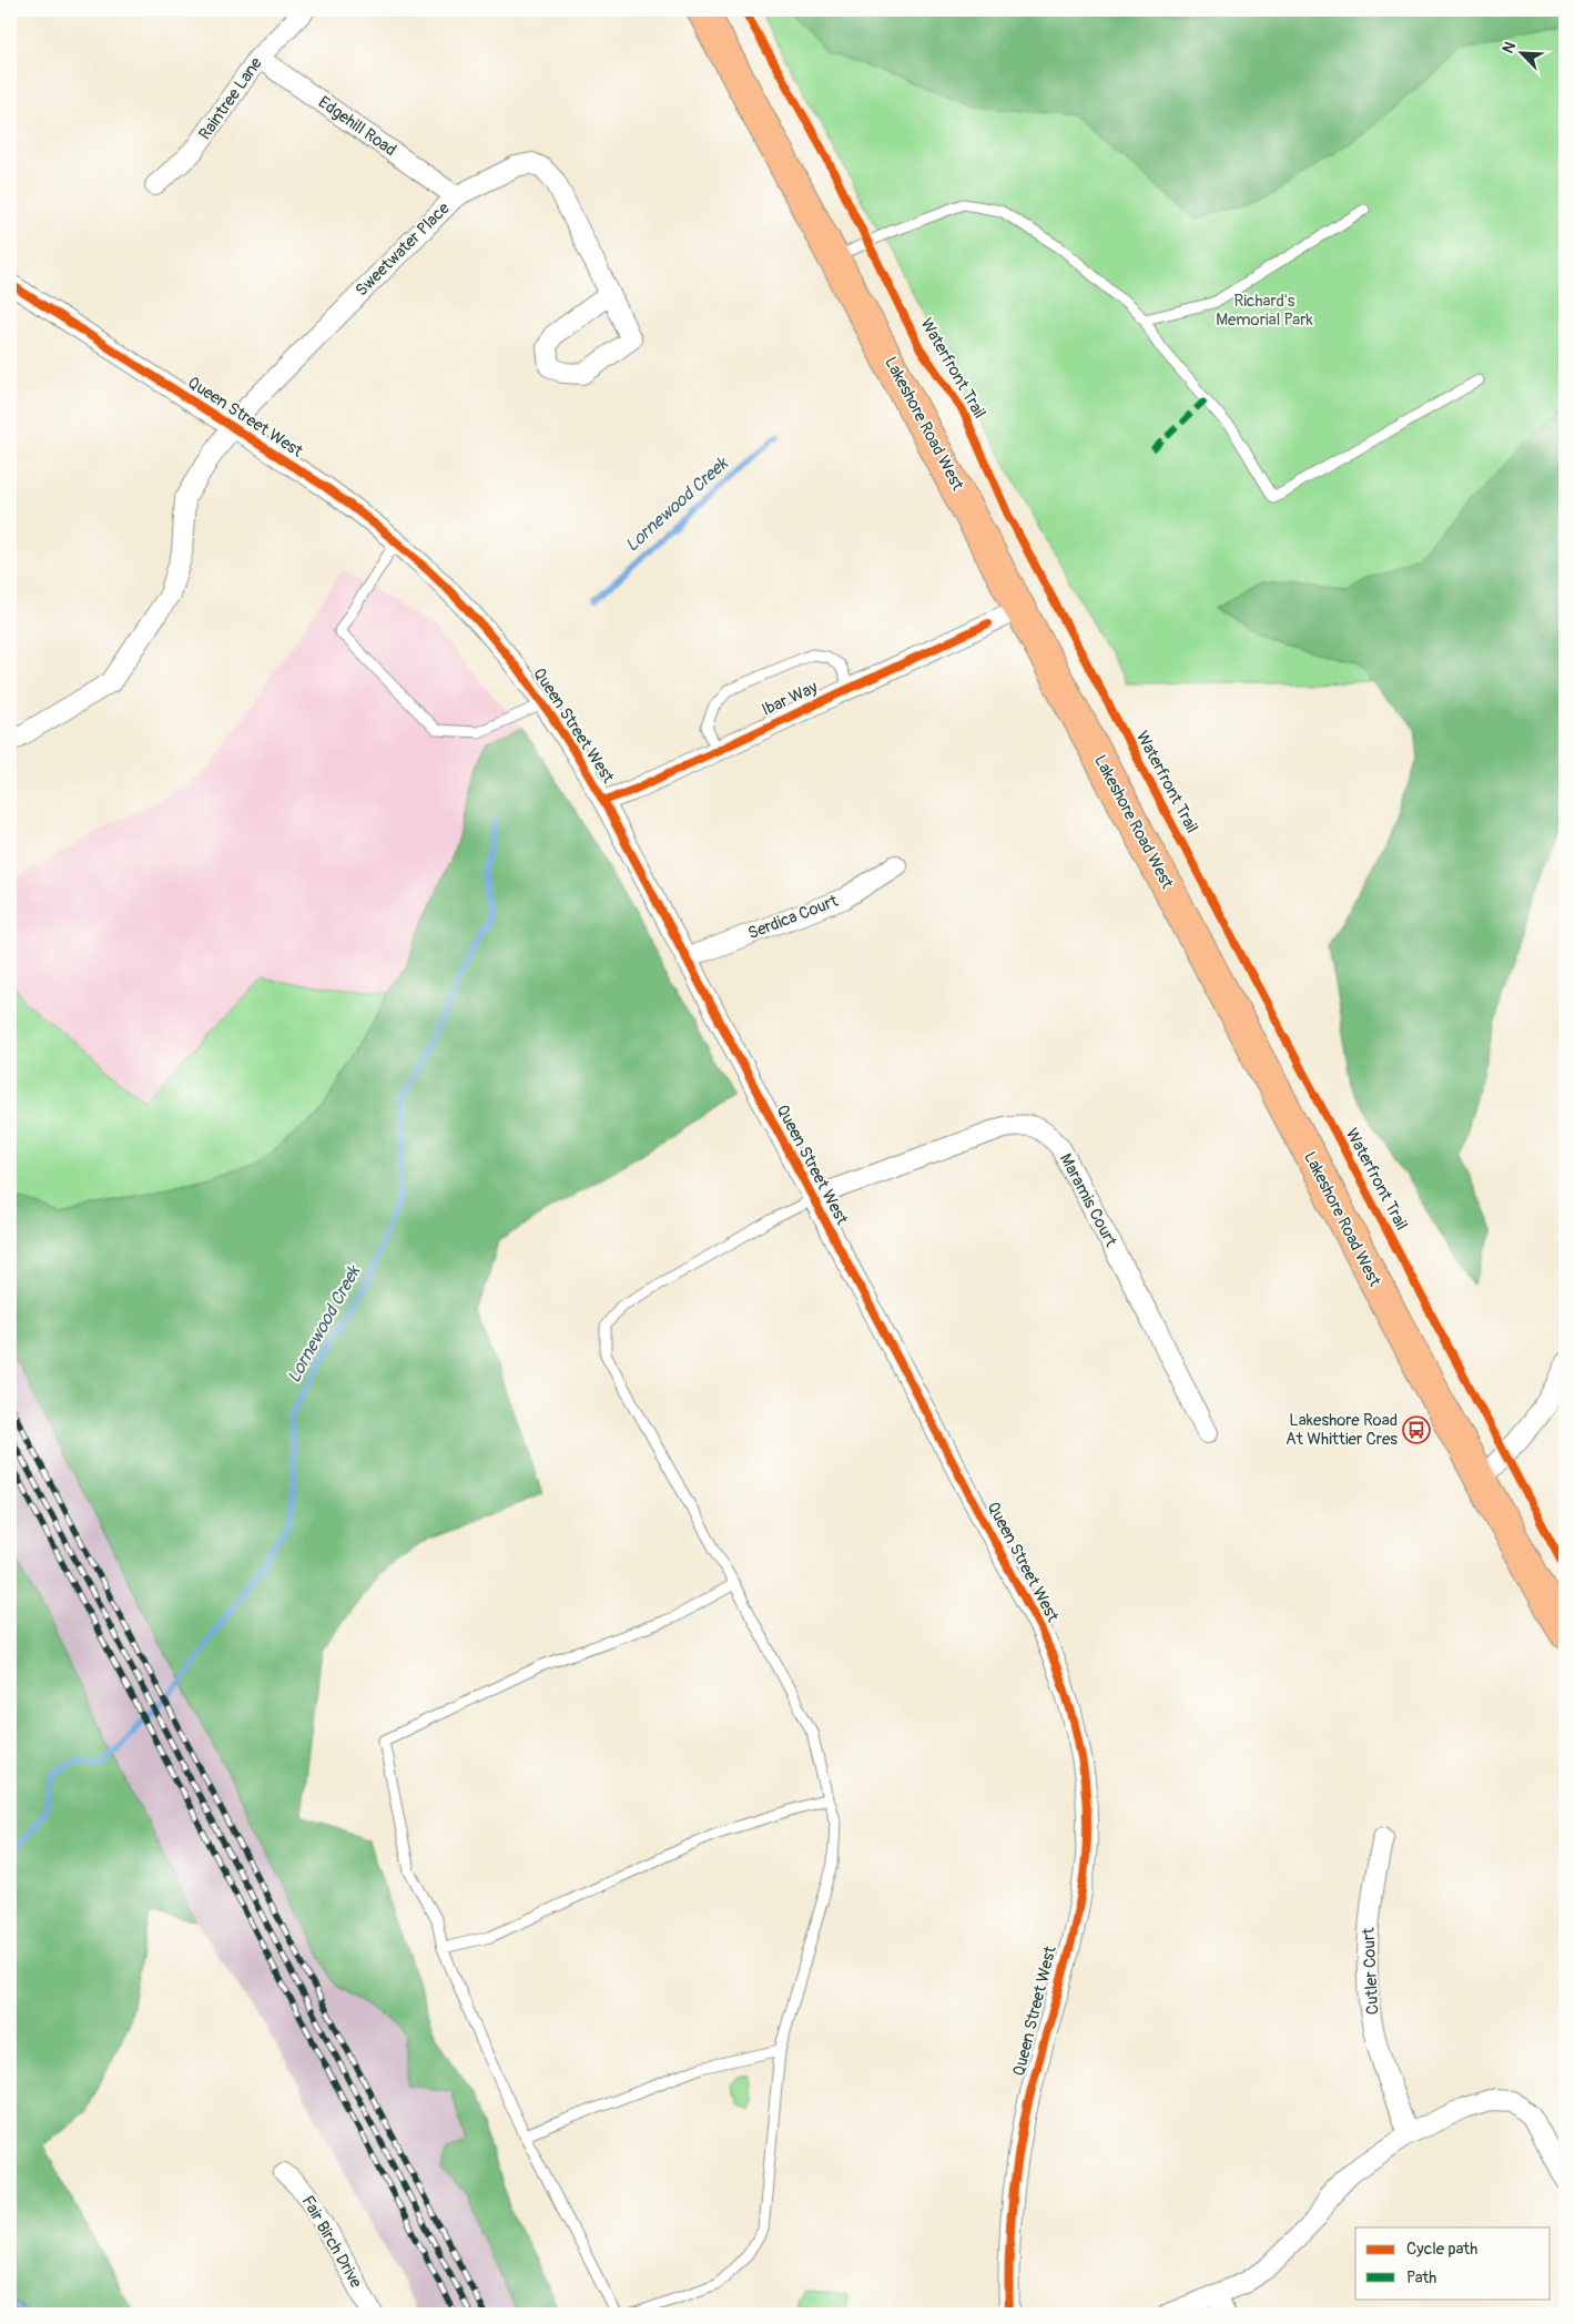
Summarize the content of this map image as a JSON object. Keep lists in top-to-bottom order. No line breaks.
{"streets":{"main road":["Lakeshore Road West"],"street":["Raintree Lane","Edgehill Road","Sweetwater Place","Queen Street West","Ibar Way","Serdica Court","Maramis Court","Cutler Court","Fair Birch Drive"],"cycle path":["Waterfront Trail"]},"crossings":[["Raintree Lane","Edgehill Road"],["Edgehill Road","Sweetwater Place"],["Sweetwater Place","Queen Street West"],["Queen Street West","Ibar Way"],["Queen Street West","Serdica Court"],["Queen Street West","Maramis Court"],["Lakeshore Road West","Ibar Way"]],"water":["Lornewood Creek"],"parks":["Richard's Memorial Park"],"places":{"bus stop":["Lakeshore Road At Whittier Cres"]},"legend":["Cycle path","Path"],"north":"top left"}
